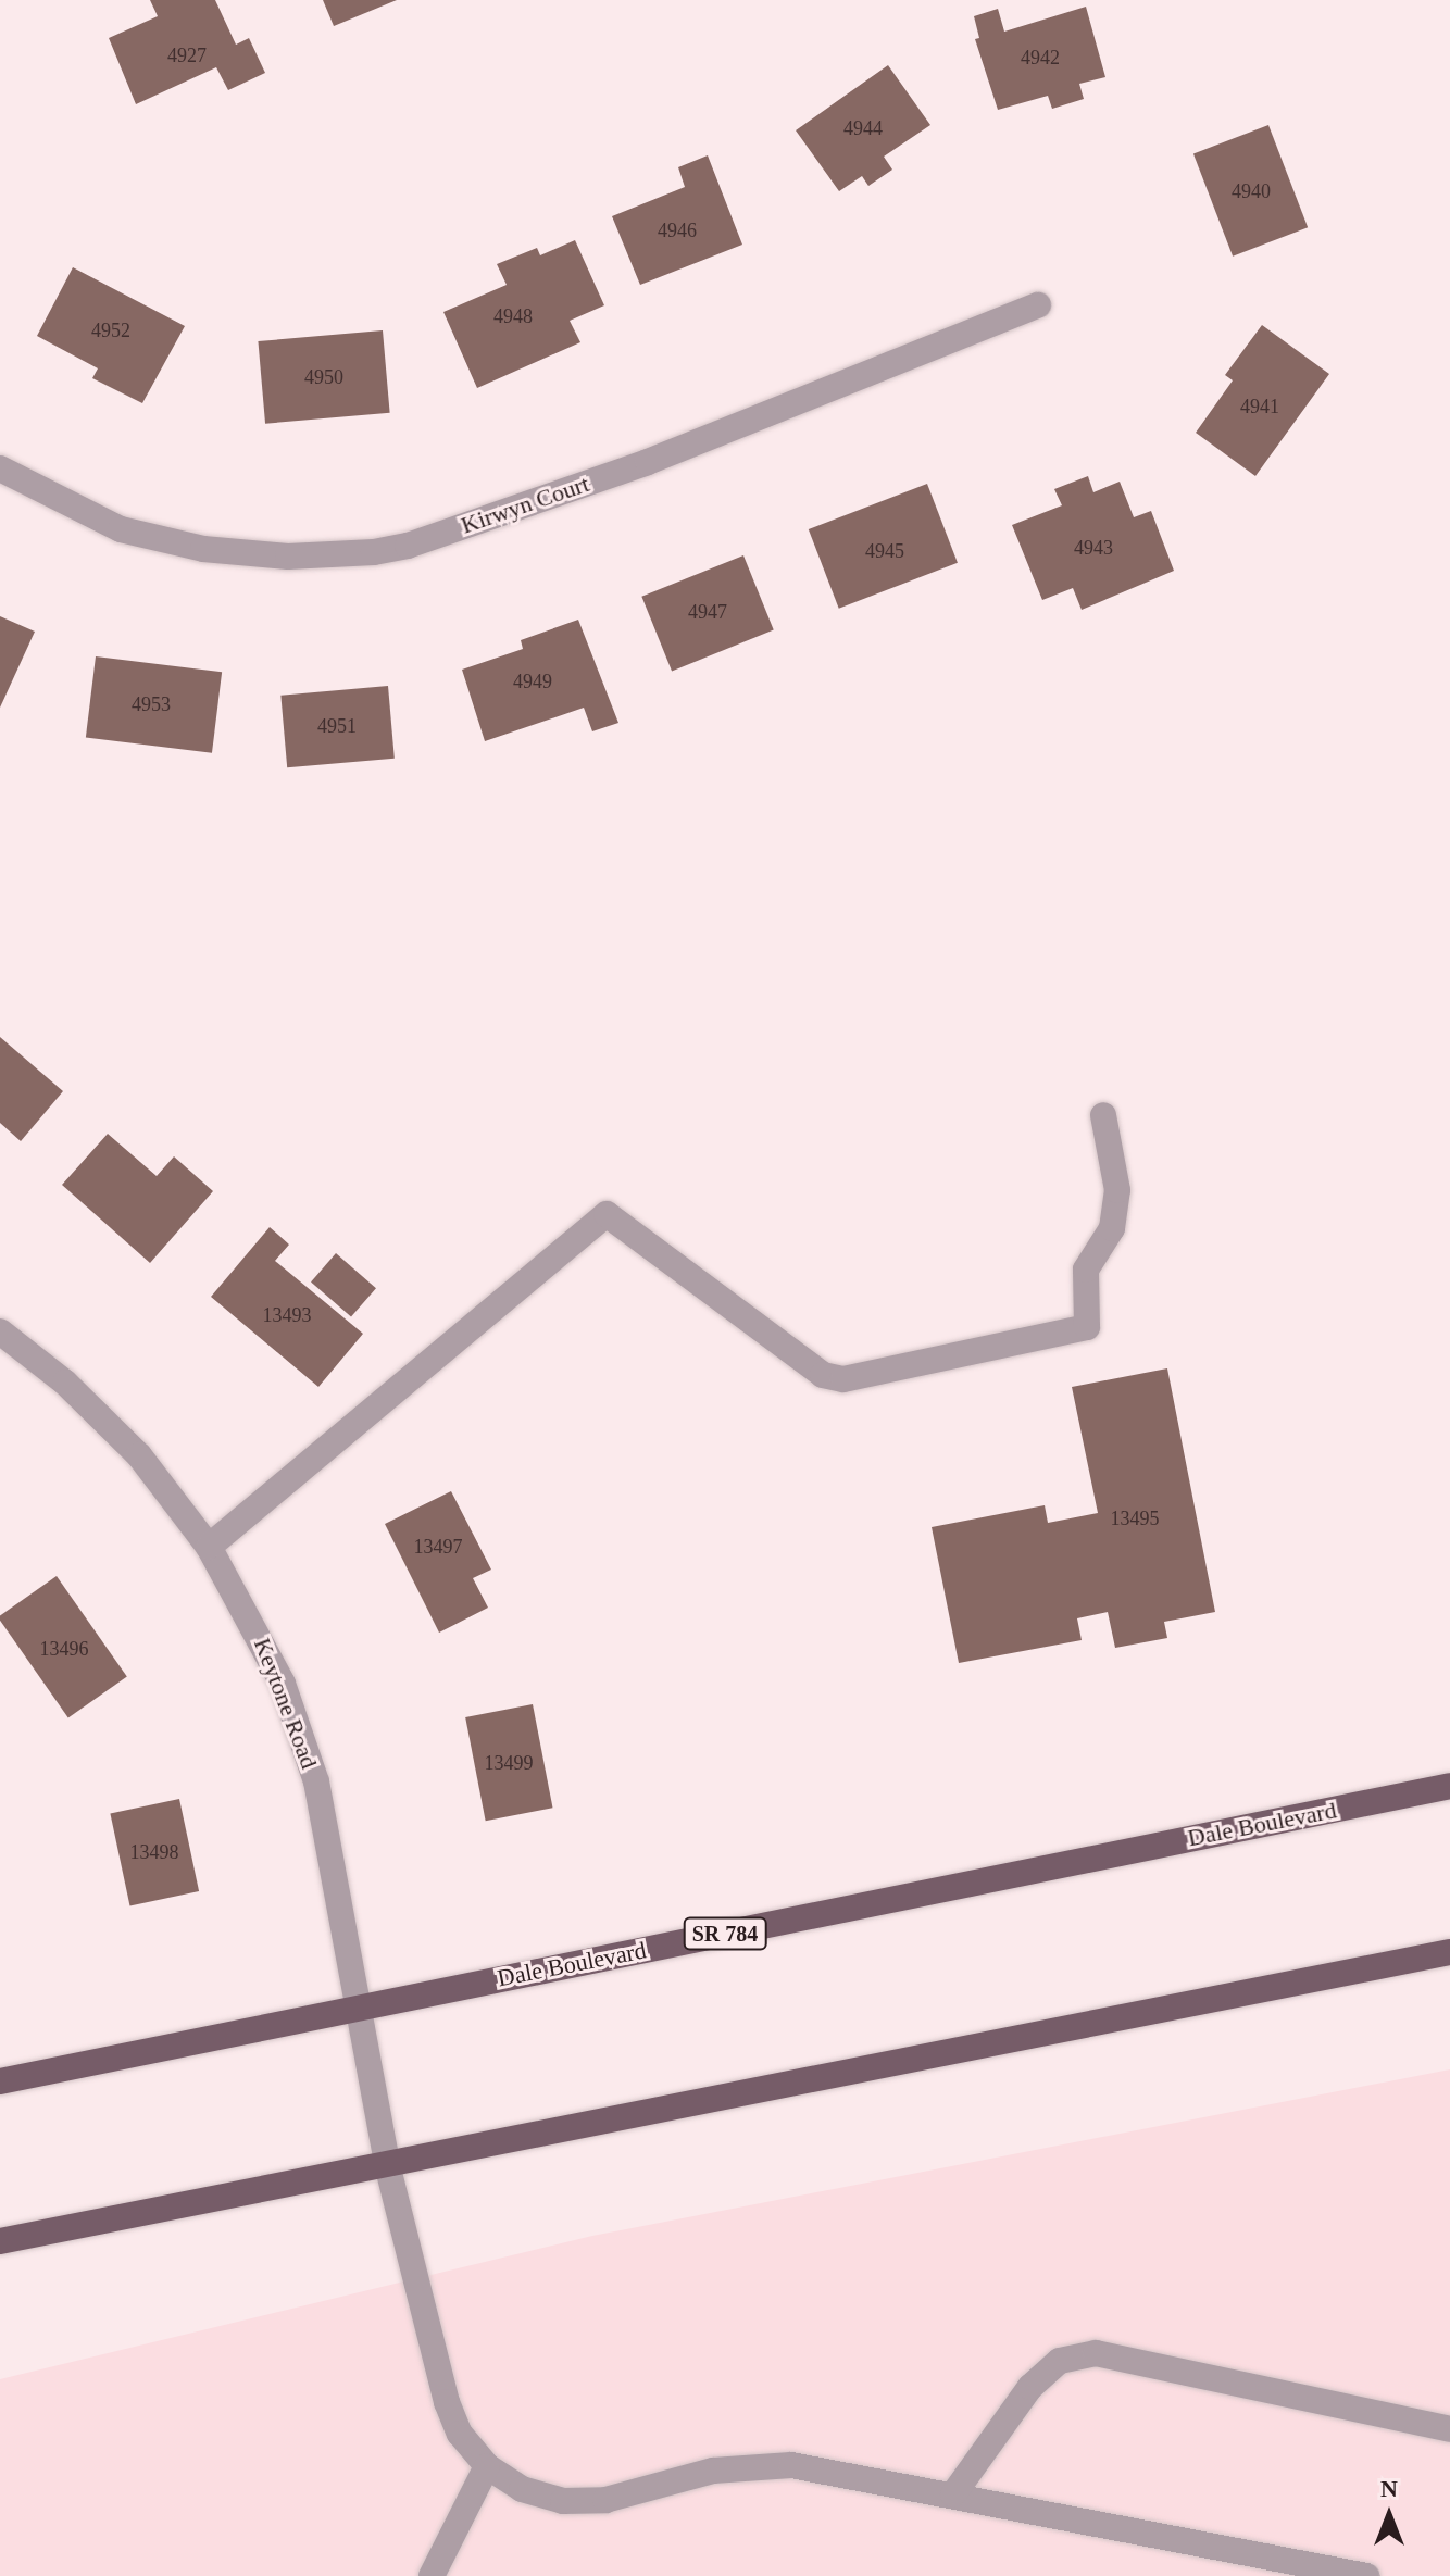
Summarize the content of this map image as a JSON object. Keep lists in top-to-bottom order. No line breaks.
{"streets":{"main road":["Dale Boulevard","SR 784"],"street":["Kirwyn Court","Keytone Road"]},"crossings":[["Keytone Road","Dale Boulevard"]],"house_numbers":["4927","4942","4944","4940","4946","4948","4952","4950","4941","4943","4945","4947","4949","4953","4951","13493","13495","13497","13496","13499","13498"],"north":"top"}
